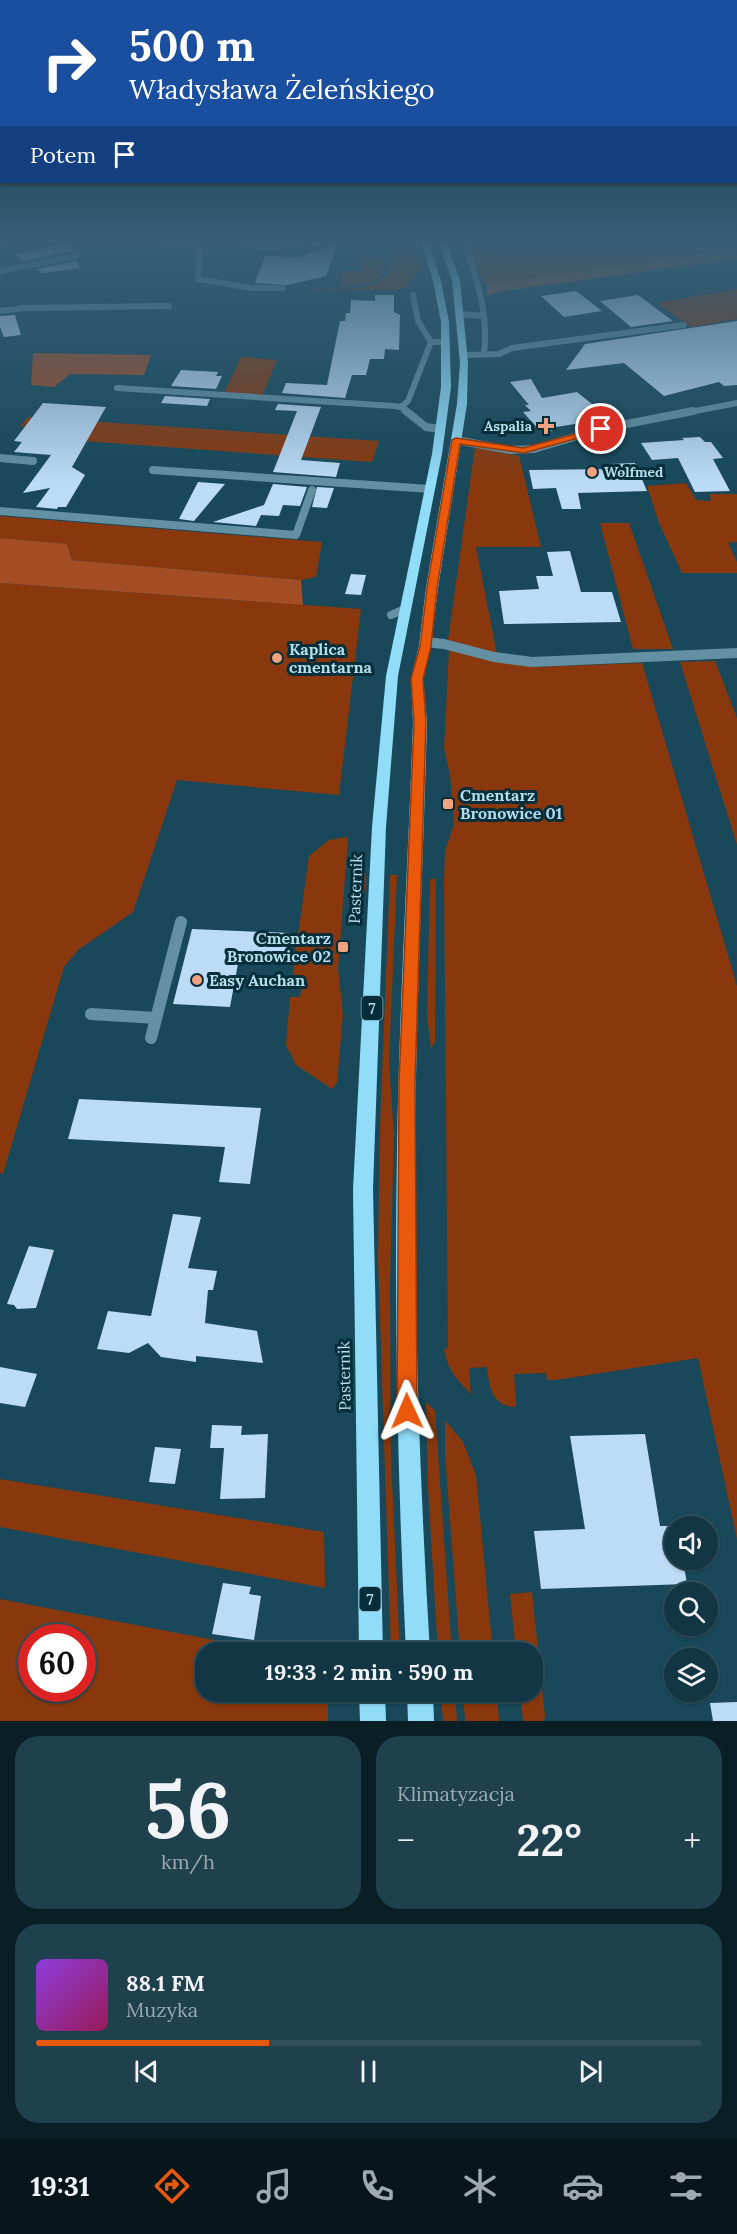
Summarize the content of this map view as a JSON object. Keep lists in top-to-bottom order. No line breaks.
{"streets":{"main road":["Pasternik","7"]},"places":{"health":["Aspalia"],"other":["Wolfmed","Kaplica cmentarna","Easy Auchan"],"transit":["Cmentarz Bronowice 01","Cmentarz Bronowice 02"]},"page":{"turn":["500 m","Władysława Żeleńskiego"],"then":"Potem","limit":"60","trip":"19:33 · 2 min · 590 m","tile":[["56","km/h"],"Klimatyzacja"],"heat":["−","22°","+"],"song":["88.1 FM","Muzyka"],"tabs":"19:31"}}
